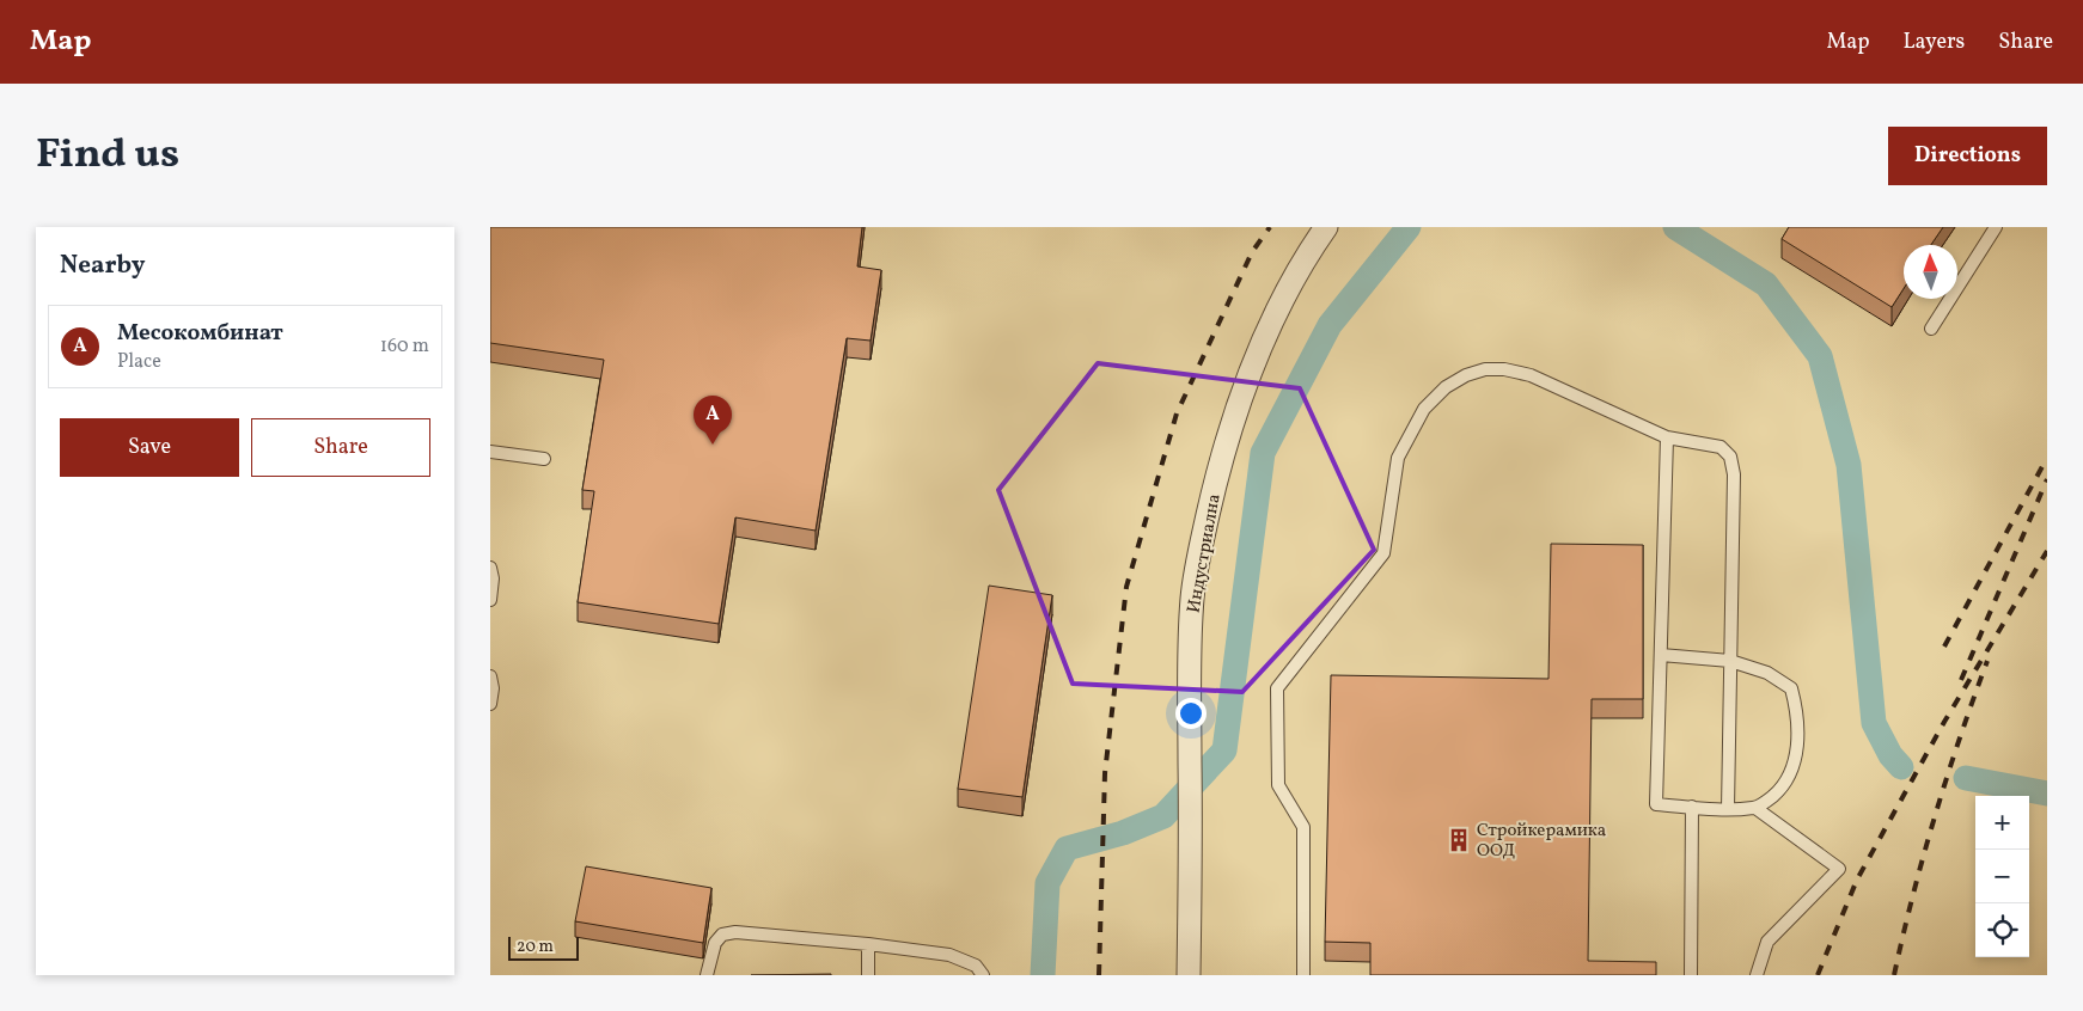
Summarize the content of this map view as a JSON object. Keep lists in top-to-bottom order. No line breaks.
{"streets":{"street":["Индустриална"]},"places":{"building":["Стройкерамика ООД"]},"scale_bar":"20 m","north":"top","page":{"header":"Map","nav":["Map","Layers","Share"],"title":"Find us","buttons":["Directions",["Save","Share"]],"heading":"Nearby","list":[{"mark":"A","name":"Месокомбинат","note":"Place","value":"160 m"}],"pins":"A","map_buttons":["+","−"],"scale":"20 m"}}
